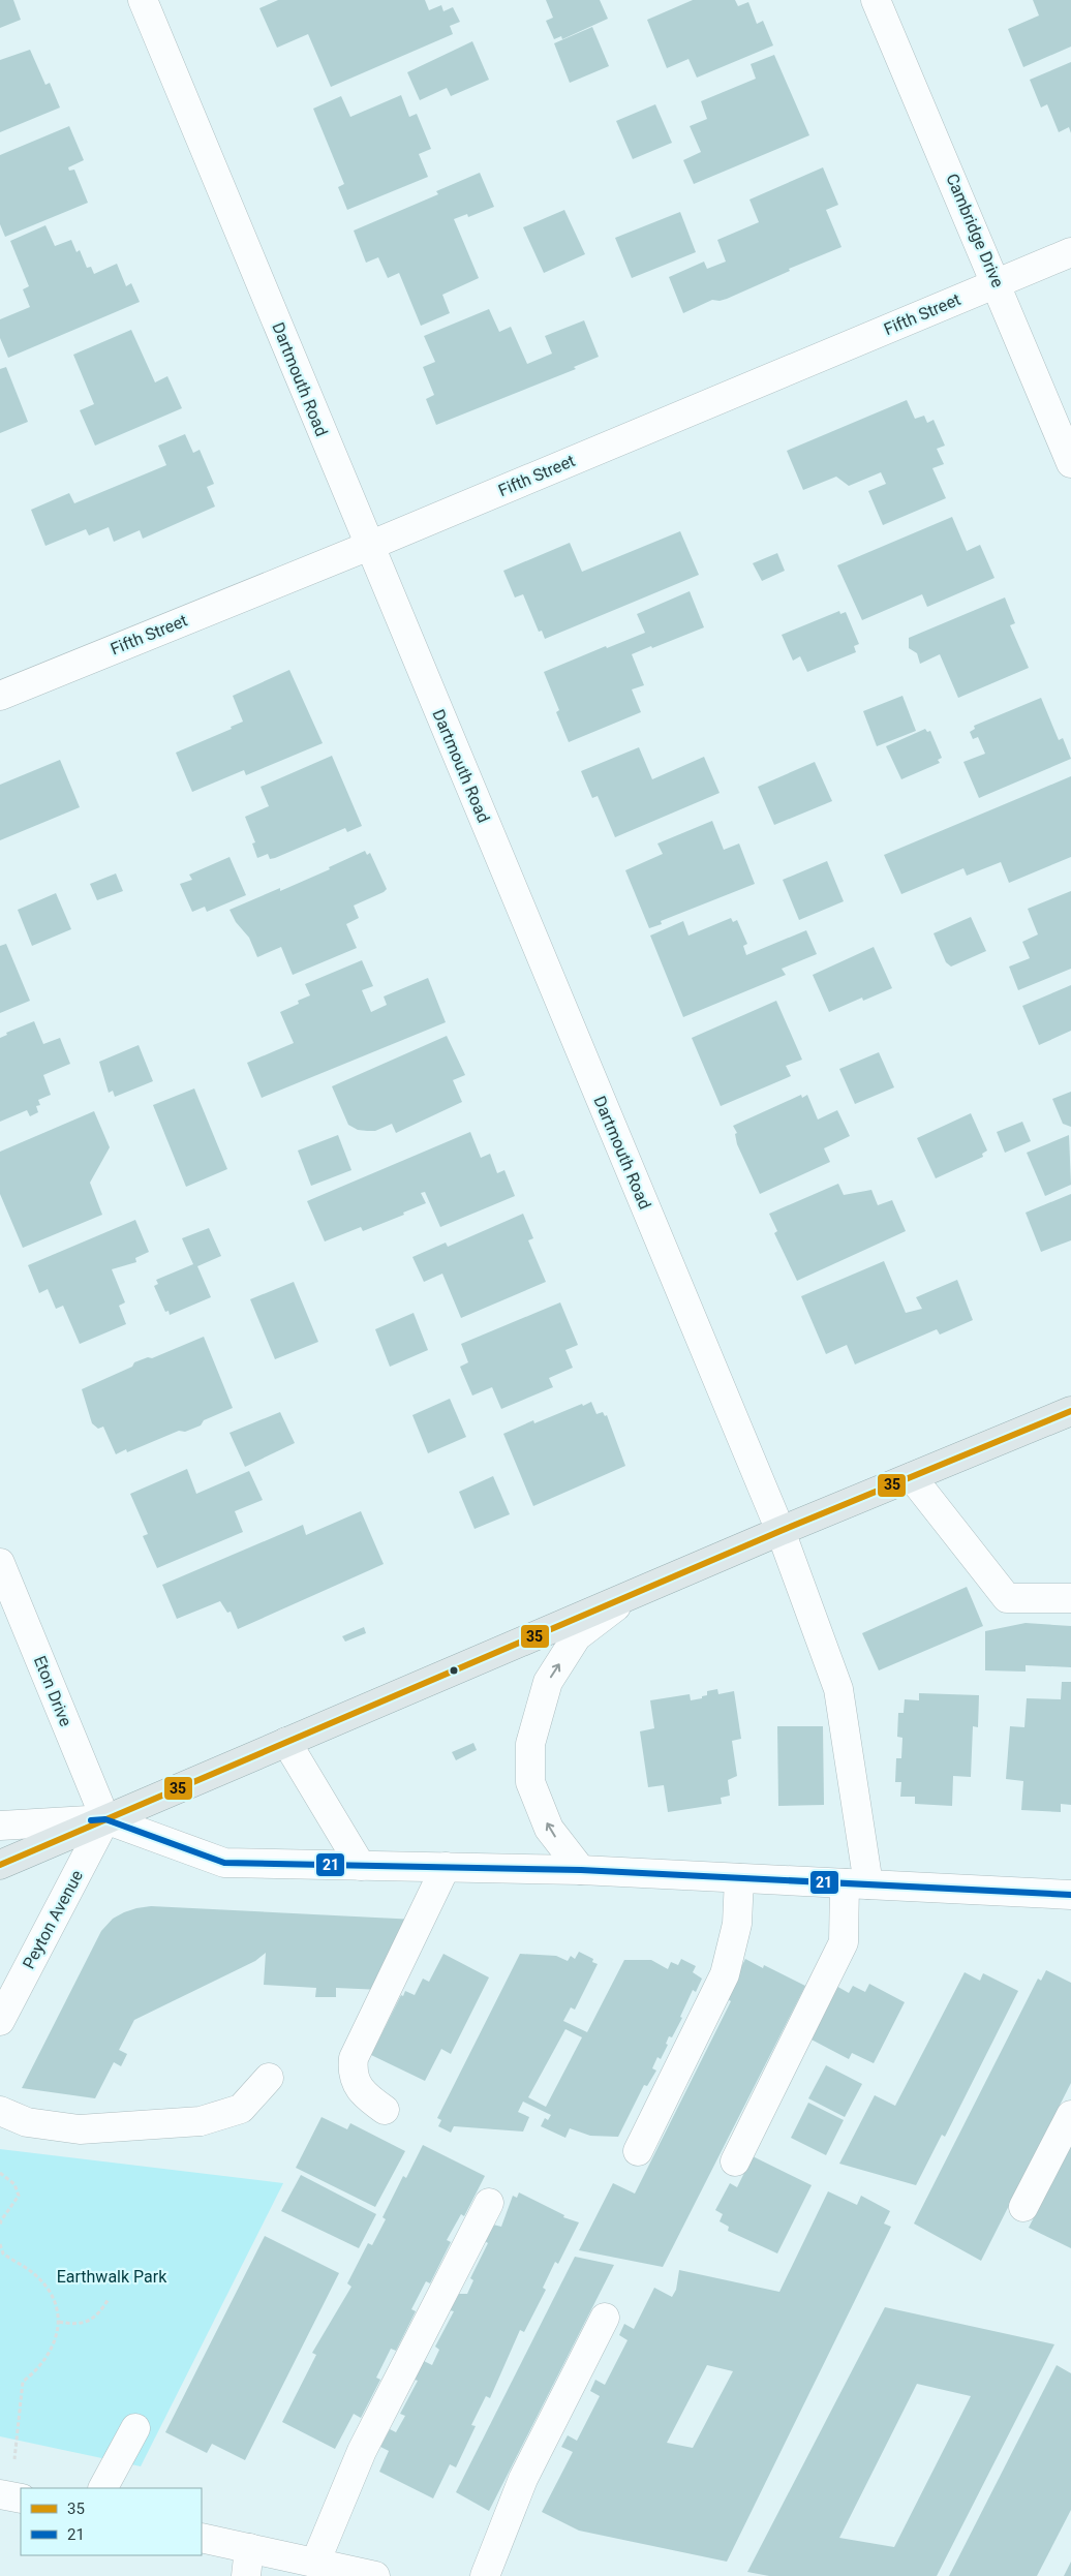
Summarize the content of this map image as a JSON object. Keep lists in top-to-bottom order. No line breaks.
{"streets":{"street":["Cambridge Drive","Fifth Street","Dartmouth Road","Eton Drive","Peyton Avenue"]},"crossings":[["Cambridge Drive","Fifth Street"],["Fifth Street","Dartmouth Road"],["Eton Drive","Peyton Avenue"]],"parks":["Earthwalk Park"],"lines":["transit line 35","transit line 21"],"legend":["35","21"]}
